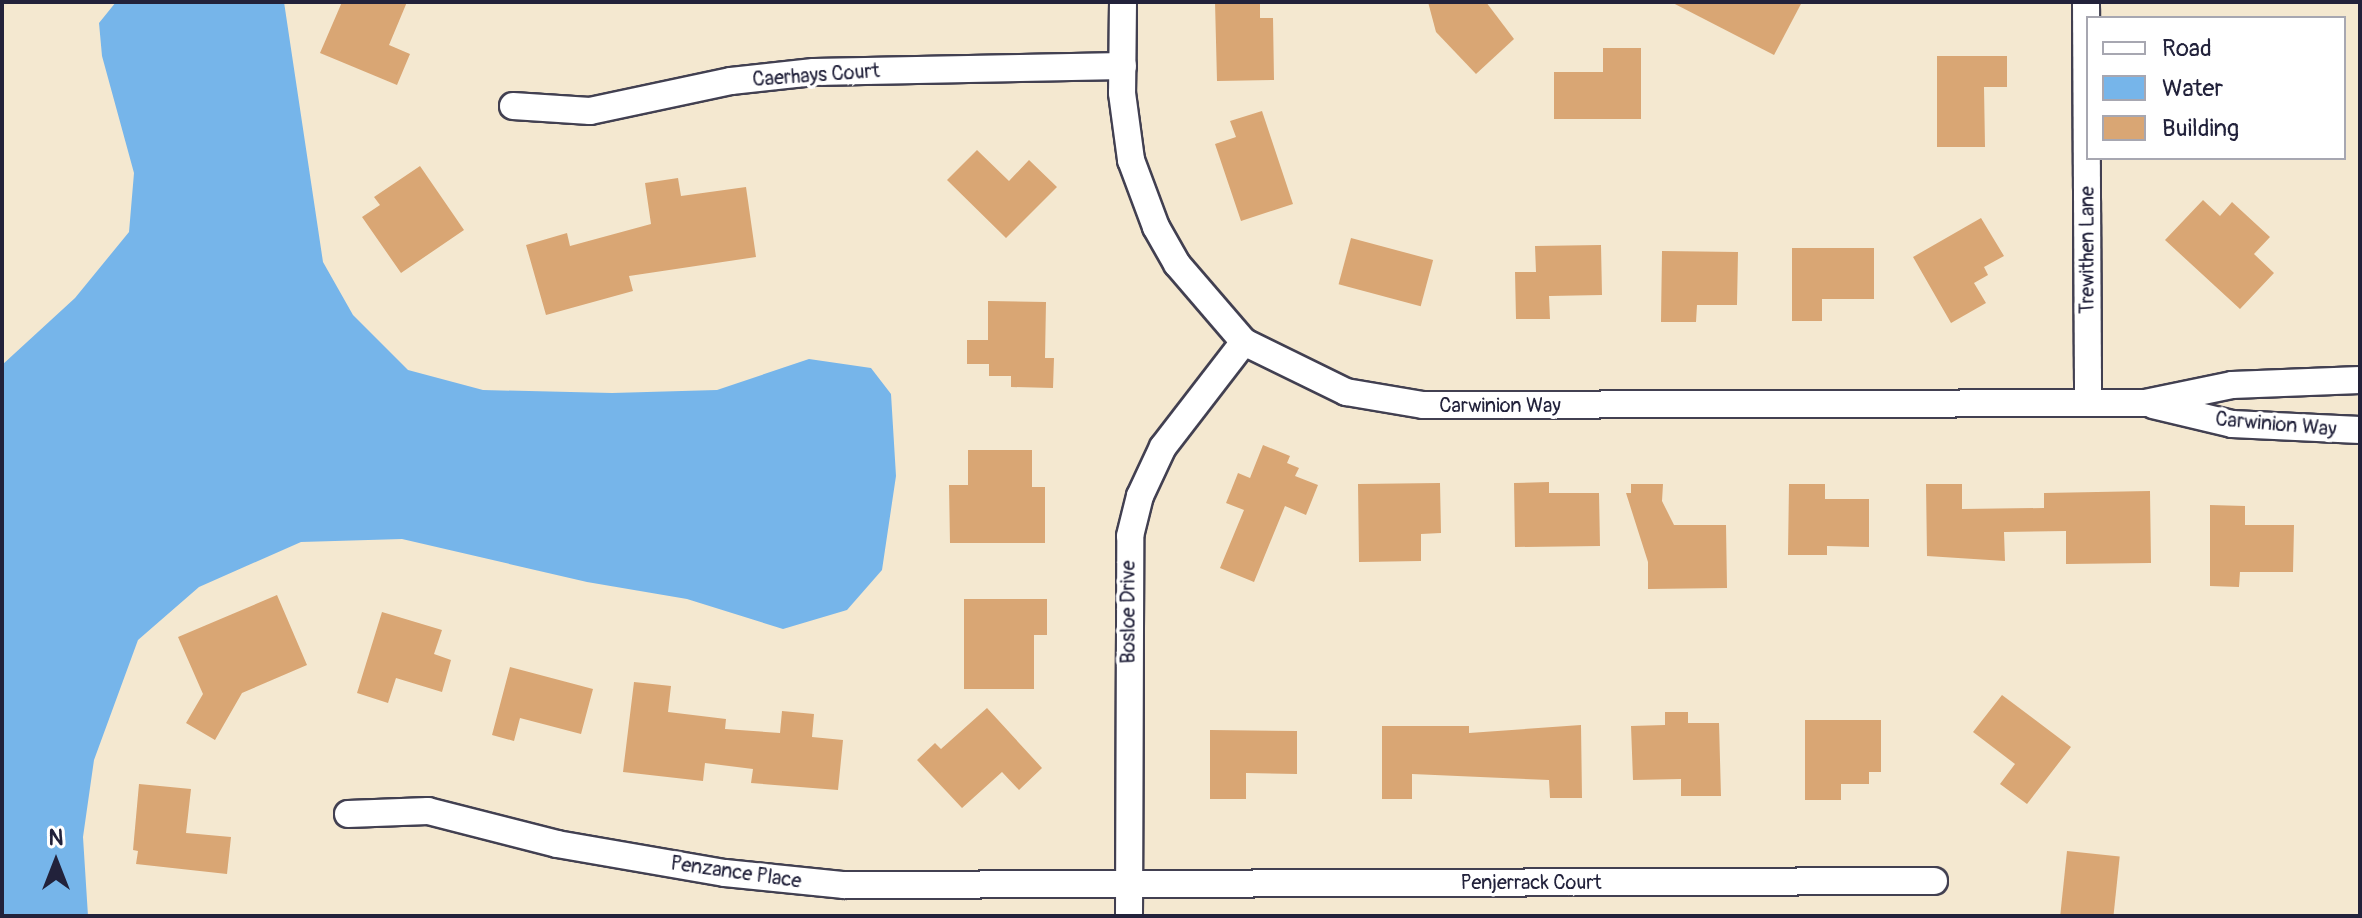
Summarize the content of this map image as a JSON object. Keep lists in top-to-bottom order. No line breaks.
{"streets":{"street":["Caerhays Court","Trewithen Lane","Carwinion Way","Bosloe Drive","Penzance Place","Penjerrack Court"]},"crossings":[["Caerhays Court","Carwinion Way"],["Trewithen Lane","Carwinion Way"],["Carwinion Way","Bosloe Drive"],["Bosloe Drive","Penzance Place"],["Bosloe Drive","Penjerrack Court"],["Penzance Place","Penjerrack Court"]],"legend":["Road","Water","Building"],"north":"top"}
